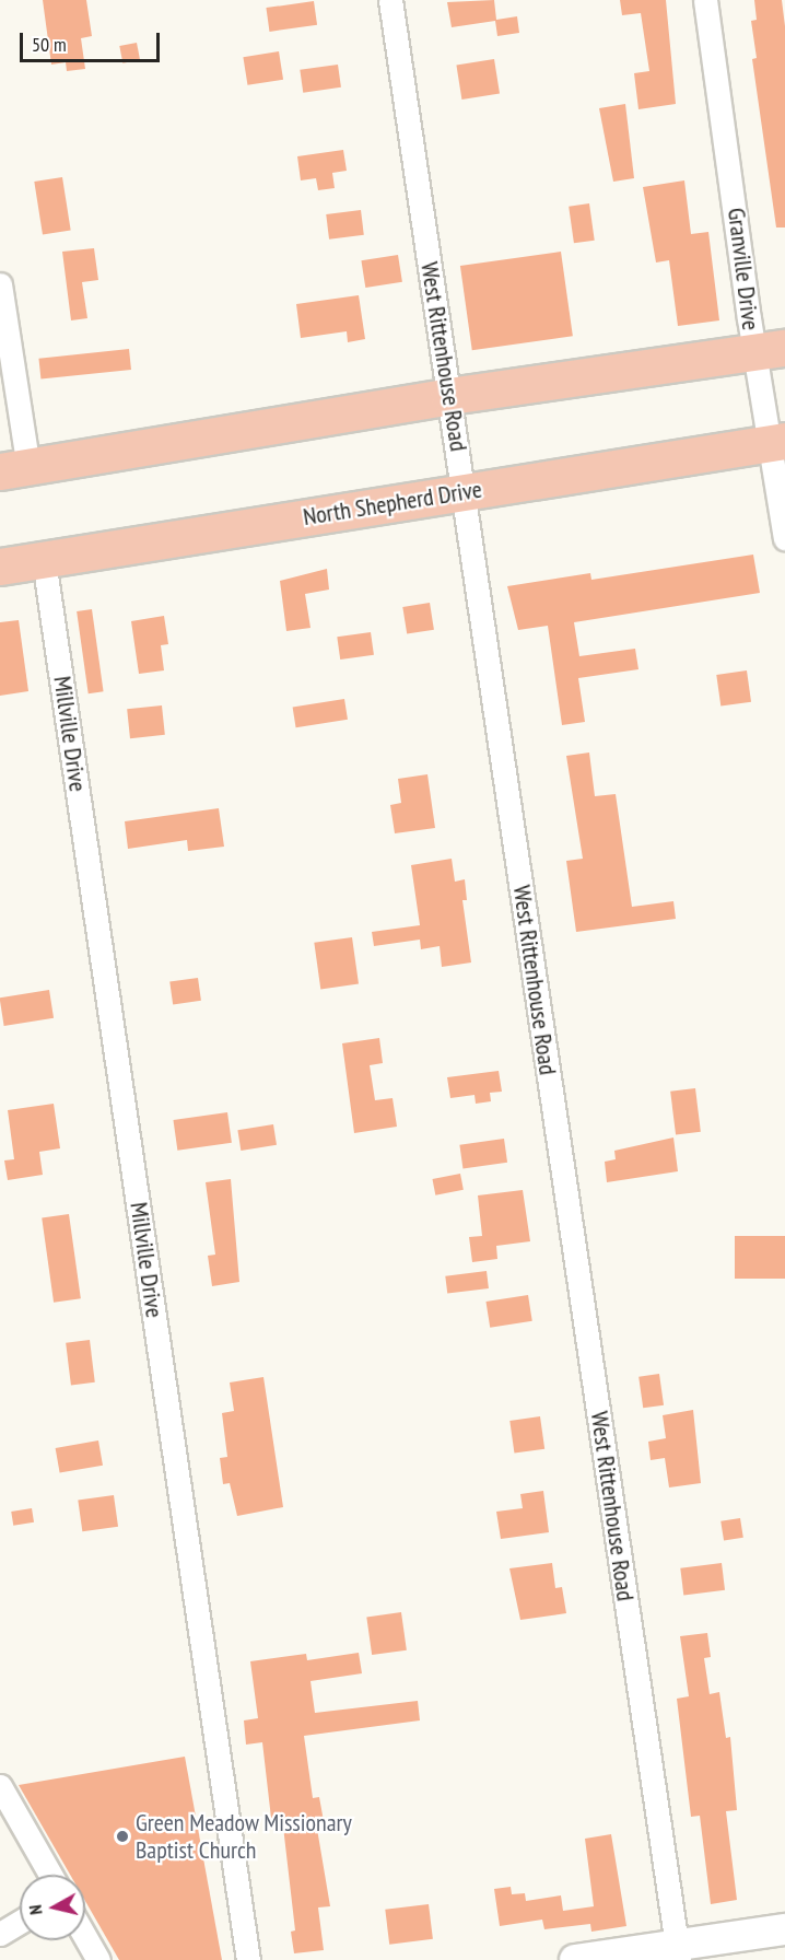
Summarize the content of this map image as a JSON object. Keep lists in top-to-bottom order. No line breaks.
{"streets":{"main road":["North Shepherd Drive"],"street":["Granville Drive","West Rittenhouse Road","Millville Drive"]},"crossings":[["Granville Drive","North Shepherd Drive"],["West Rittenhouse Road","North Shepherd Drive"],["North Shepherd Drive","Millville Drive"]],"places":["Green Meadow Missionary Baptist Church"],"scale_bar":"50 m","north":"left"}
